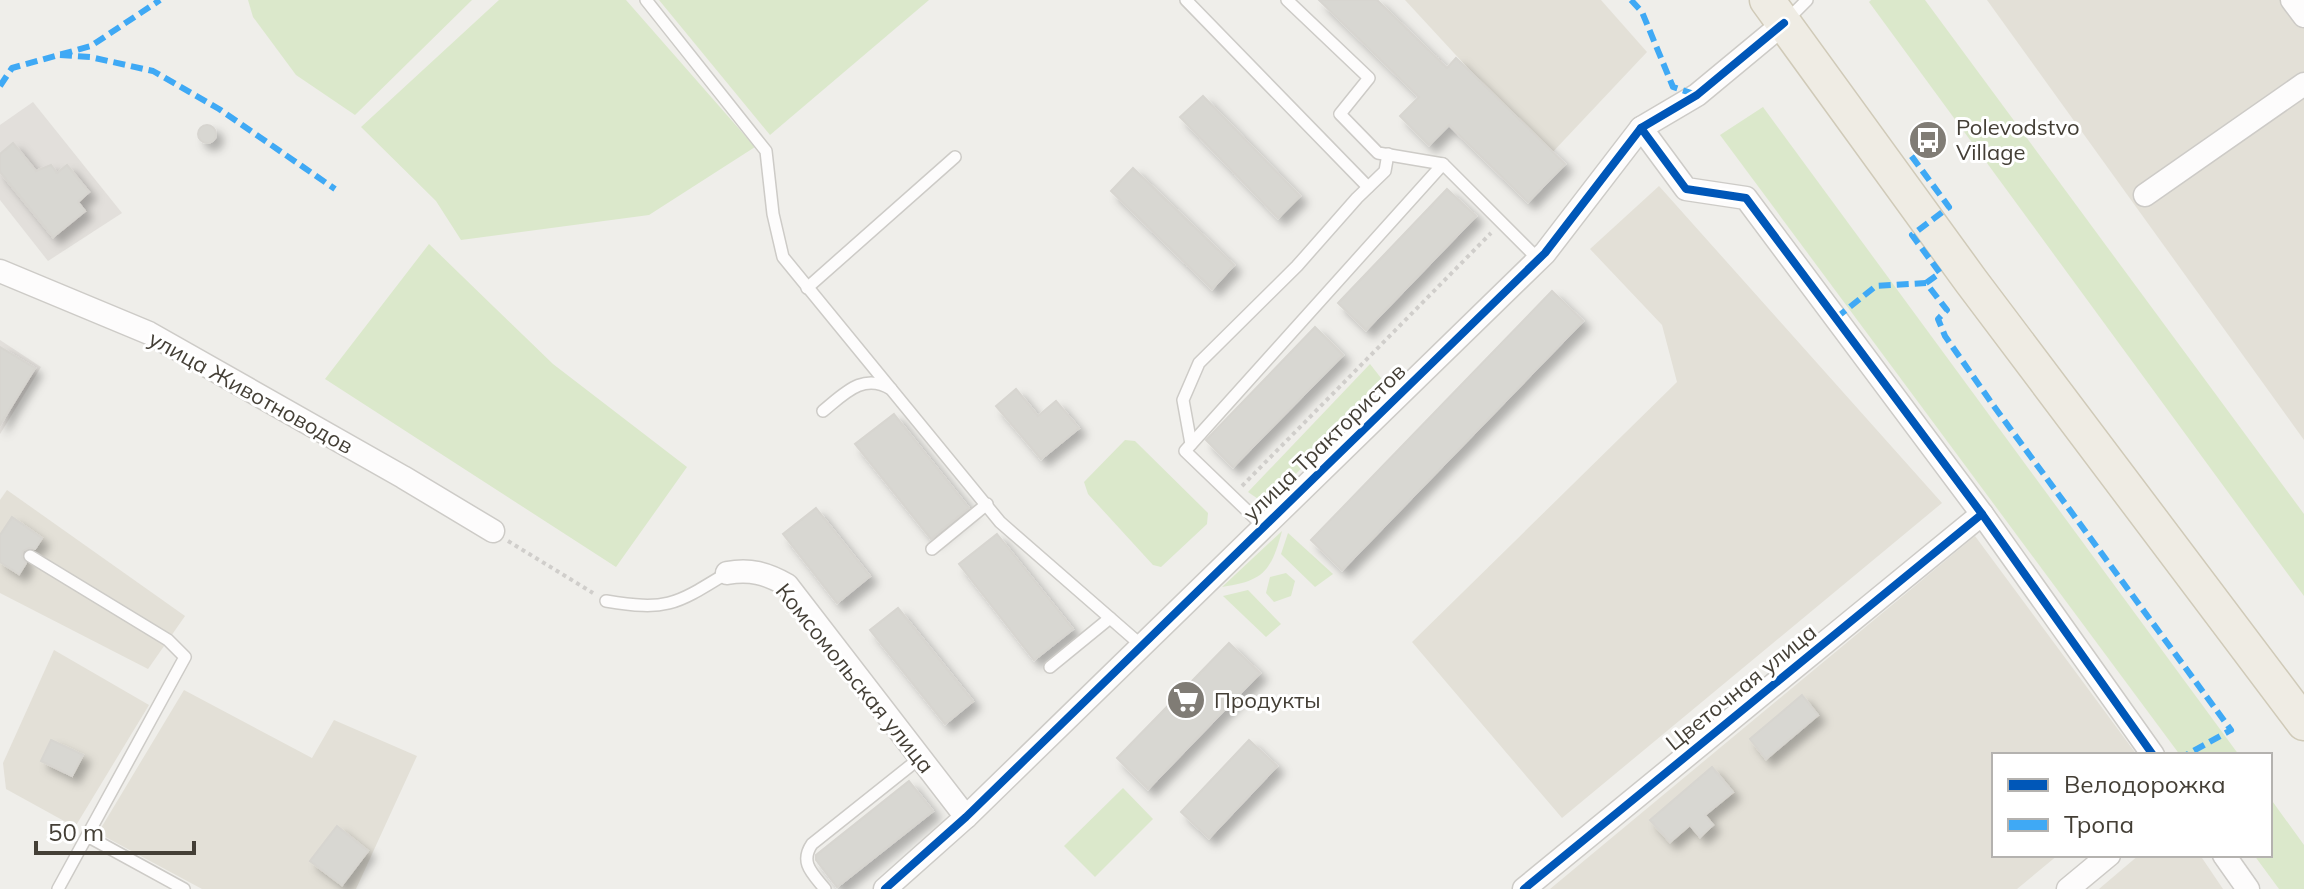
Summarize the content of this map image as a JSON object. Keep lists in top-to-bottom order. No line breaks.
{"streets":{"street":["улица Животноводов","улица Трактористов","Комсомольская улица","Цветочная улица"]},"crossings":[["улица Трактористов","Комсомольская улица"]],"places":{"bus stop":["Polevodstvo Village"],"supermarket":["Продукты"]},"legend":["Велодорожка","Тропа"],"scale_bar":"50 m"}
